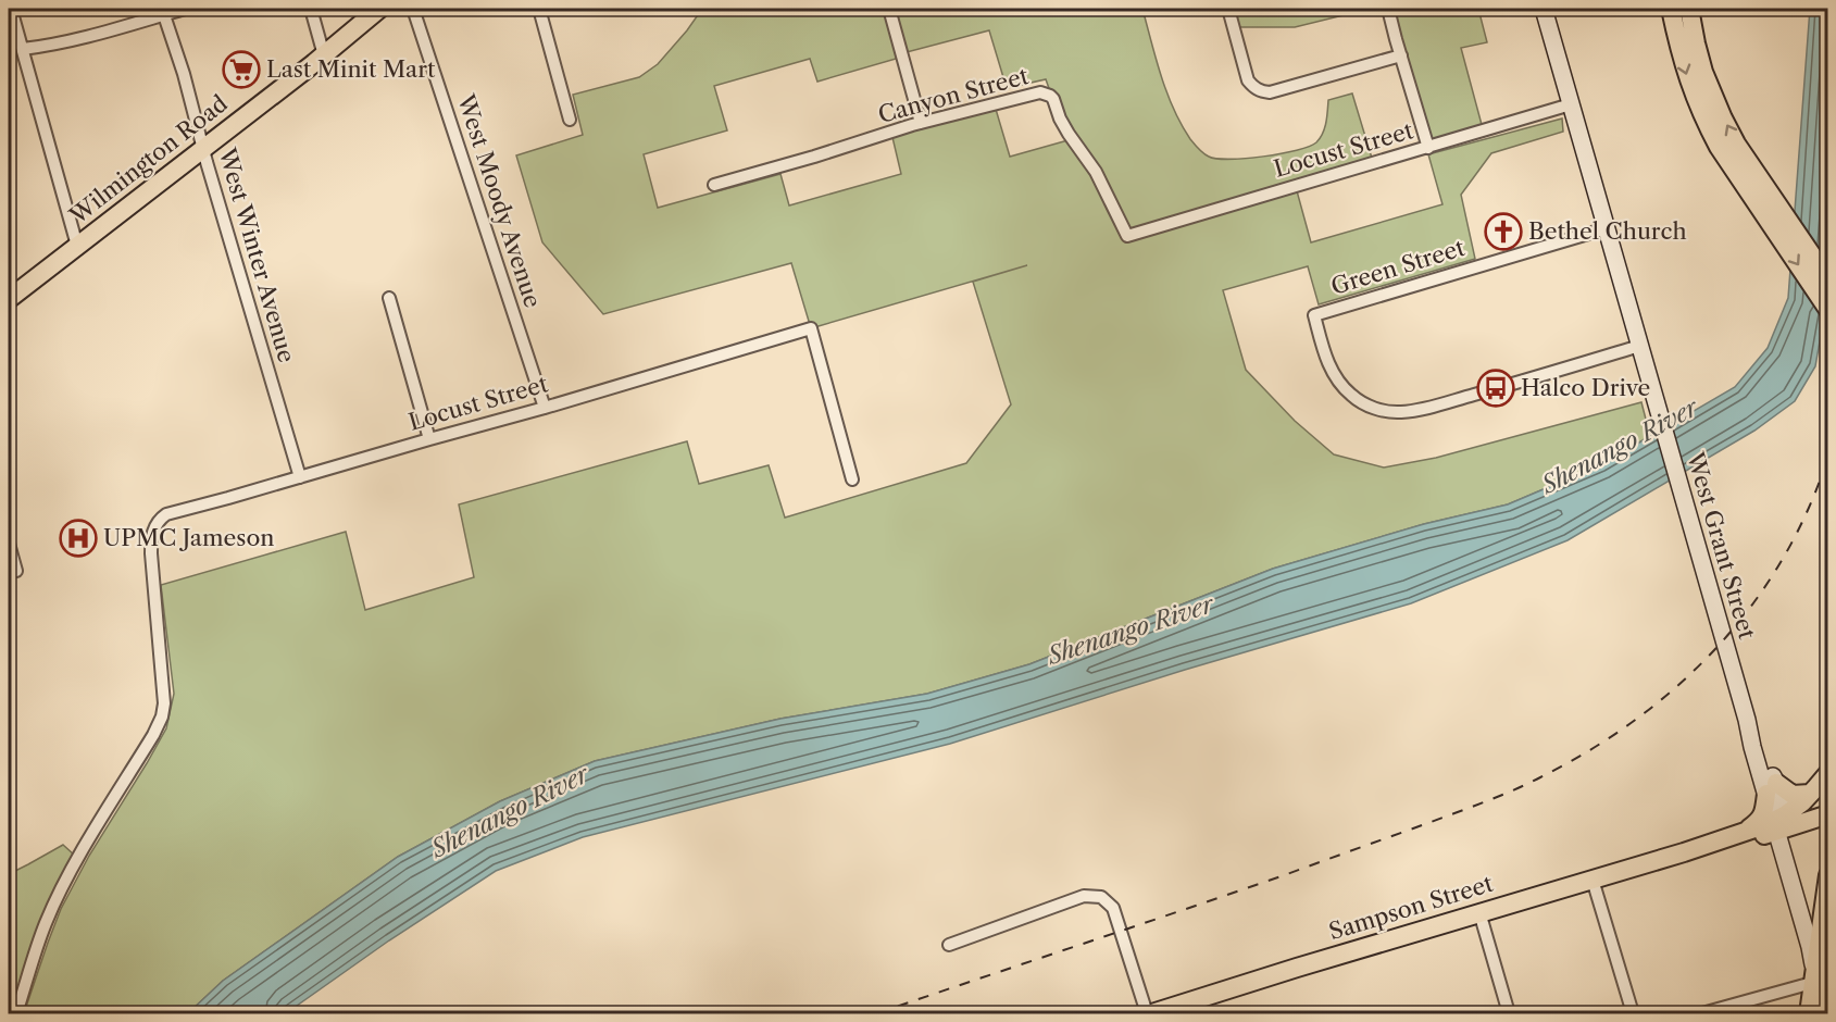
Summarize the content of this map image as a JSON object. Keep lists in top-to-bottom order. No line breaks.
{"streets":{"main road":["Wilmington Road","Sampson Street"],"street":["Canyon Street","Locust Street","West Moody Avenue","West Winter Avenue","Green Street","West Grant Street"]},"crossings":[["Canyon Street","Locust Street"],["Locust Street","West Moody Avenue"],["Locust Street","West Winter Avenue"],["Locust Street","West Grant Street"],["Wilmington Road","West Winter Avenue"],["Green Street","West Grant Street"],["West Grant Street","Sampson Street"]],"water":["Shenango River"],"places":{"supermarket":["Last Minit Mart"],"church":["Bethel Church"],"bus stop":["Halco Drive"],"hospital":["UPMC Jameson"]}}
